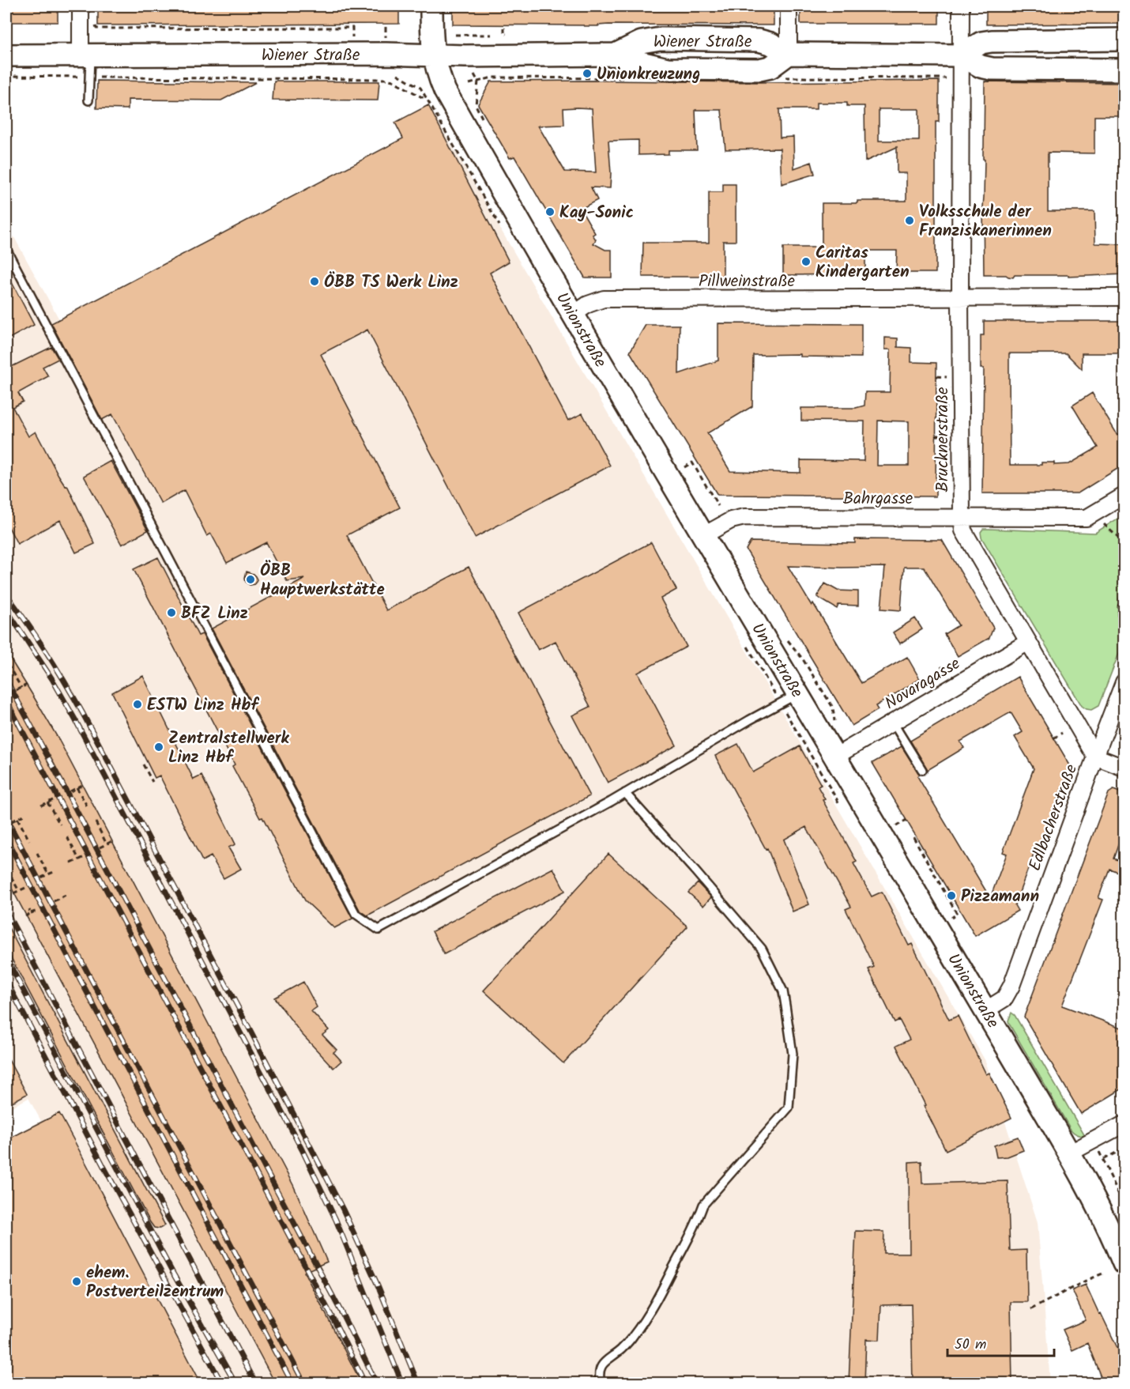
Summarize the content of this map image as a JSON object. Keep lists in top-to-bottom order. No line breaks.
{"streets":{"main road":["Wiener Straße","Unionstraße"],"street":["Pillweinstraße","Brucknerstraße","Bahrgasse","Novaragasse","Edlbacherstraße"]},"crossings":[["Wiener Straße","Unionstraße"],["Wiener Straße","Brucknerstraße"],["Pillweinstraße","Unionstraße"],["Pillweinstraße","Brucknerstraße"],["Unionstraße","Bahrgasse"],["Unionstraße","Novaragasse"],["Unionstraße","Edlbacherstraße"],["Brucknerstraße","Bahrgasse"],["Brucknerstraße","Novaragasse"],["Brucknerstraße","Edlbacherstraße"]],"places":["Unionkreuzung","Kay-Sonic","Volksschule der Franziskanerinnen","Caritas Kindergarten","ÖBB TS Werk Linz","ÖBB Hauptwerkstätte","BFZ Linz","ESTW Linz Hbf","Zentralstellwerk Linz Hbf","Pizzamann","ehem. Postverteilzentrum"],"scale_bar":"50 m"}
